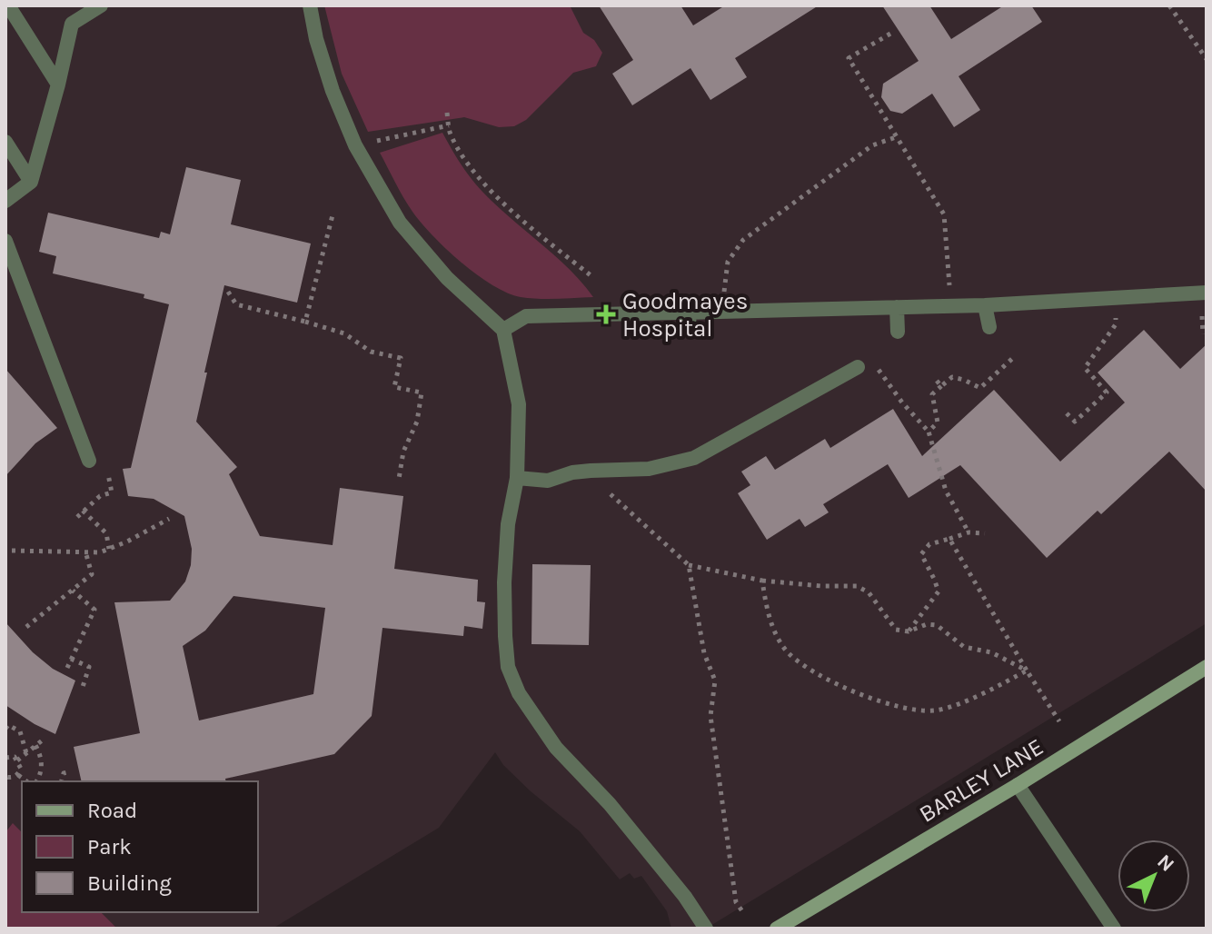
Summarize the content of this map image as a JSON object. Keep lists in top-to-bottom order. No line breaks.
{"streets":{"main road":["BARLEY LANE"]},"places":{"health":["Goodmayes Hospital"]},"legend":["Road","Park","Building"],"north":"top right"}
